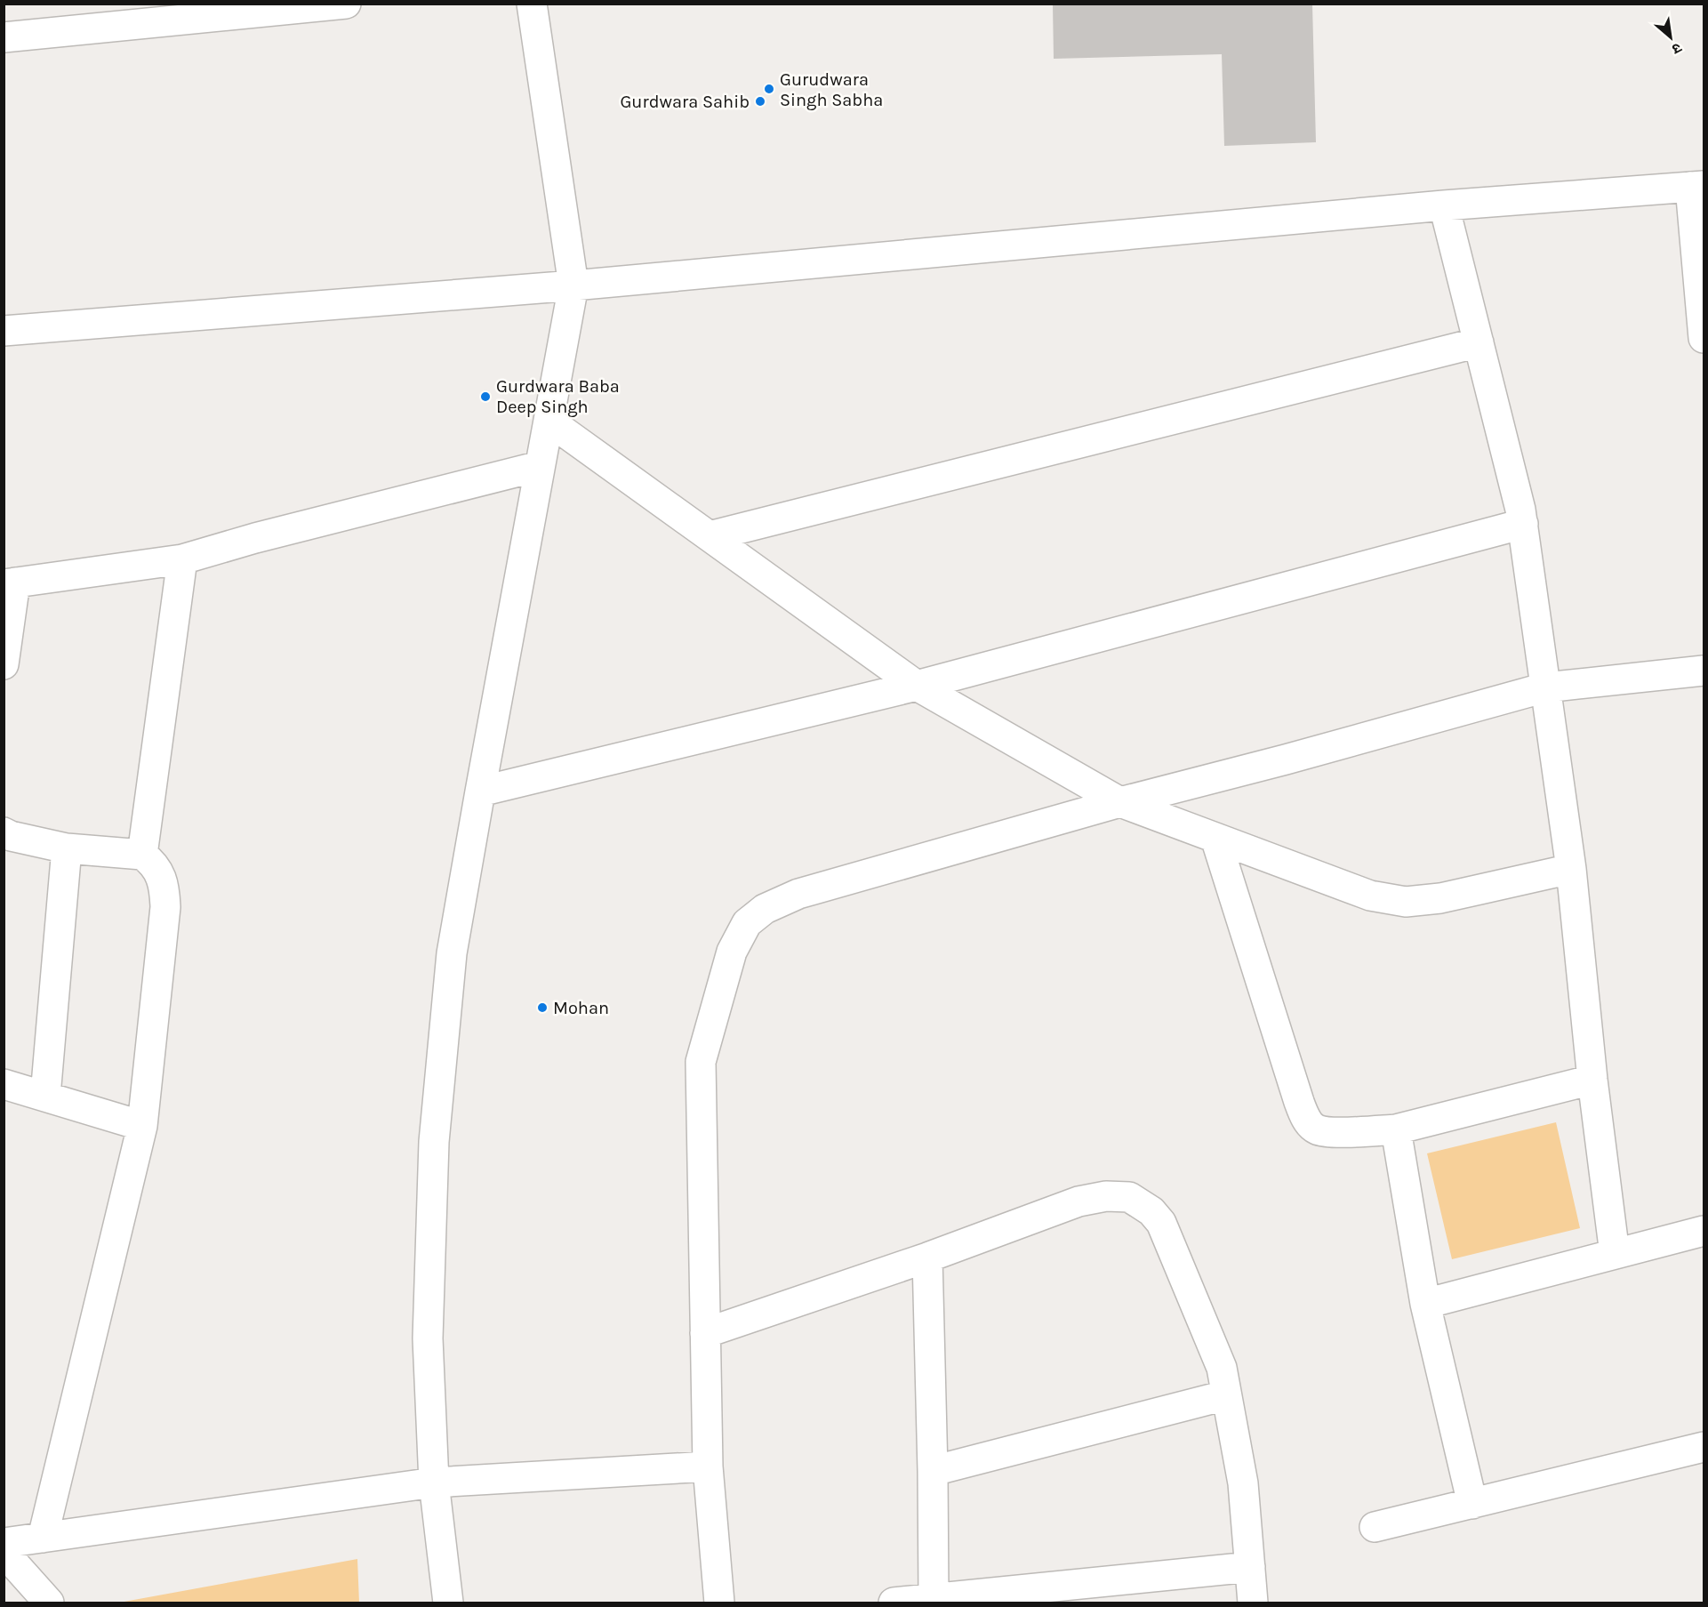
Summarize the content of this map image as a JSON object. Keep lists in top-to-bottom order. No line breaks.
{"places":["Gurudwara Singh Sabha","Gurdwara Sahib","Gurdwara Baba Deep Singh","Mohan"],"north":"bottom right"}
